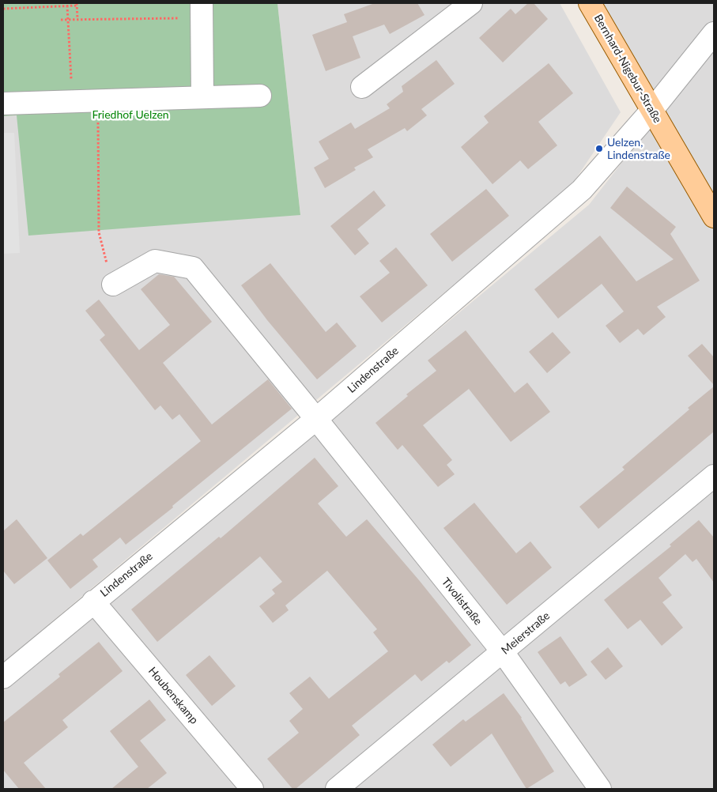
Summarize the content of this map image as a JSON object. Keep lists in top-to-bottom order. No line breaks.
{"streets":{"main road":["Bernhard-Nigebur-Straße"],"street":["Lindenstraße","Tivolistraße","Meierstraße","Houbenskamp"]},"crossings":[["Bernhard-Nigebur-Straße","Lindenstraße"],["Lindenstraße","Tivolistraße"],["Lindenstraße","Houbenskamp"],["Tivolistraße","Meierstraße"]],"parks":["Friedhof Uelzen"],"places":["Uelzen, Lindenstraße"]}
